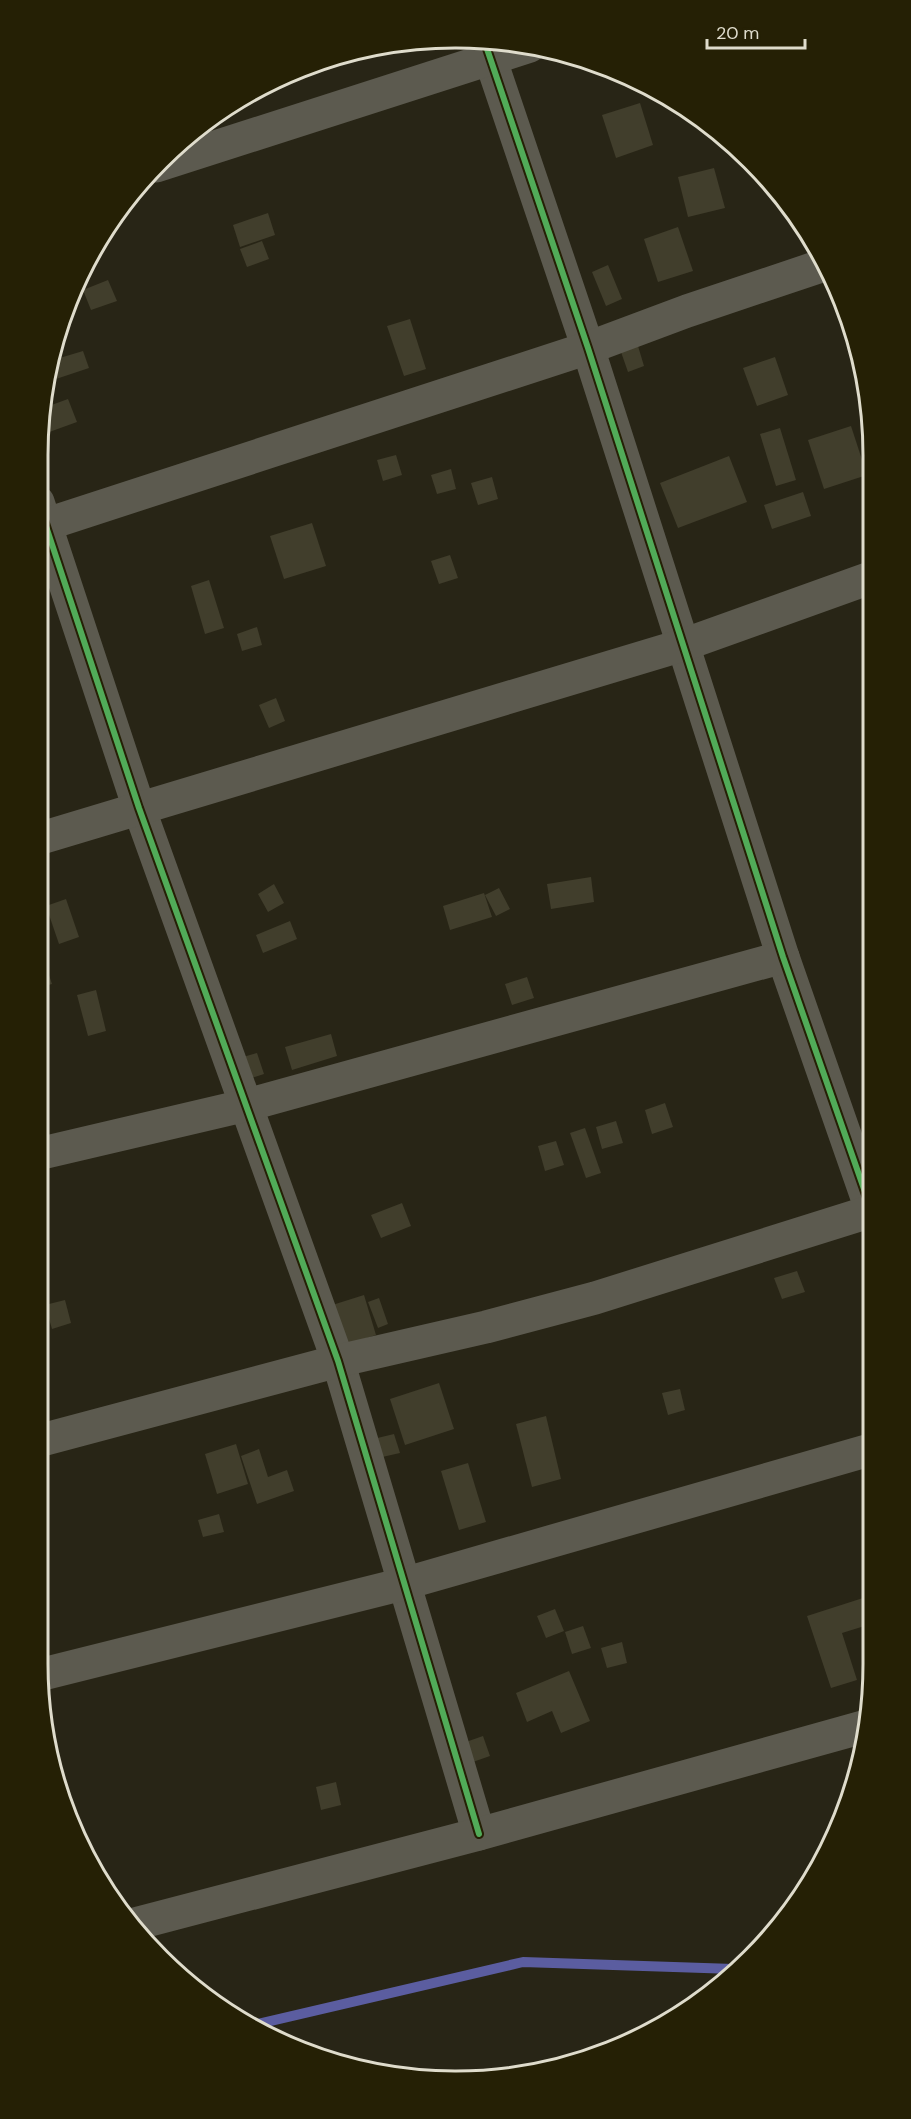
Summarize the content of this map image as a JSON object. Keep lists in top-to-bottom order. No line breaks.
{"scale_bar":"20 m"}
